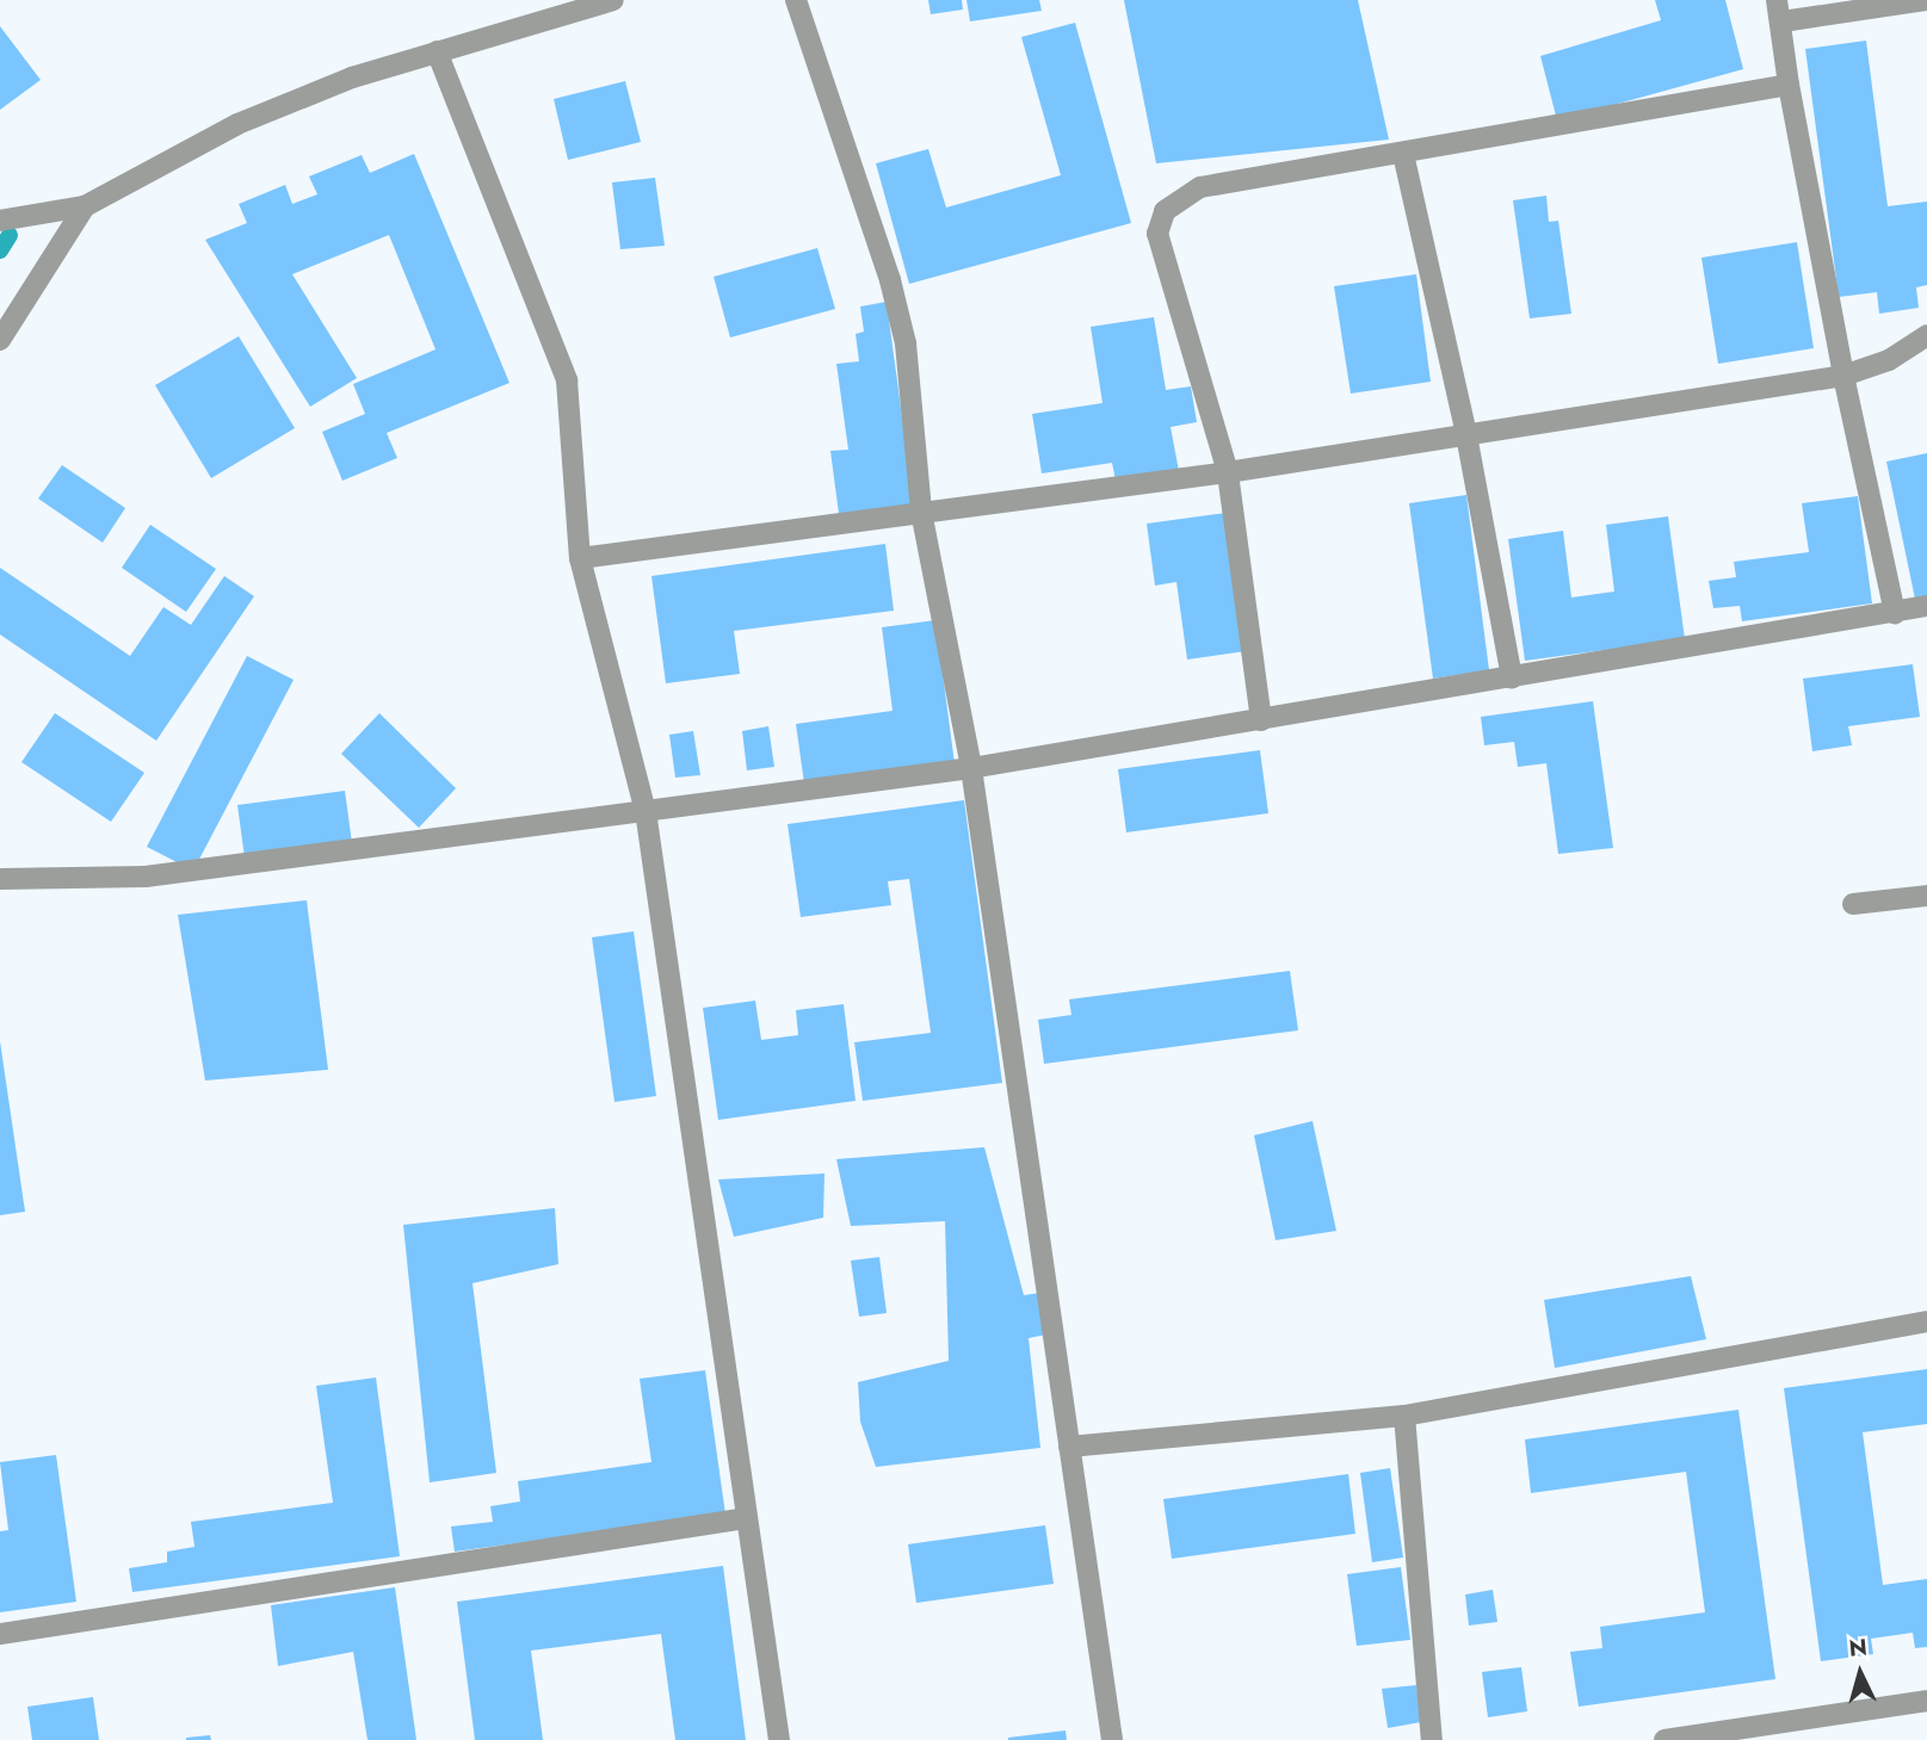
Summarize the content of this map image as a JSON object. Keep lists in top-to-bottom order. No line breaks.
{"north":"top"}
